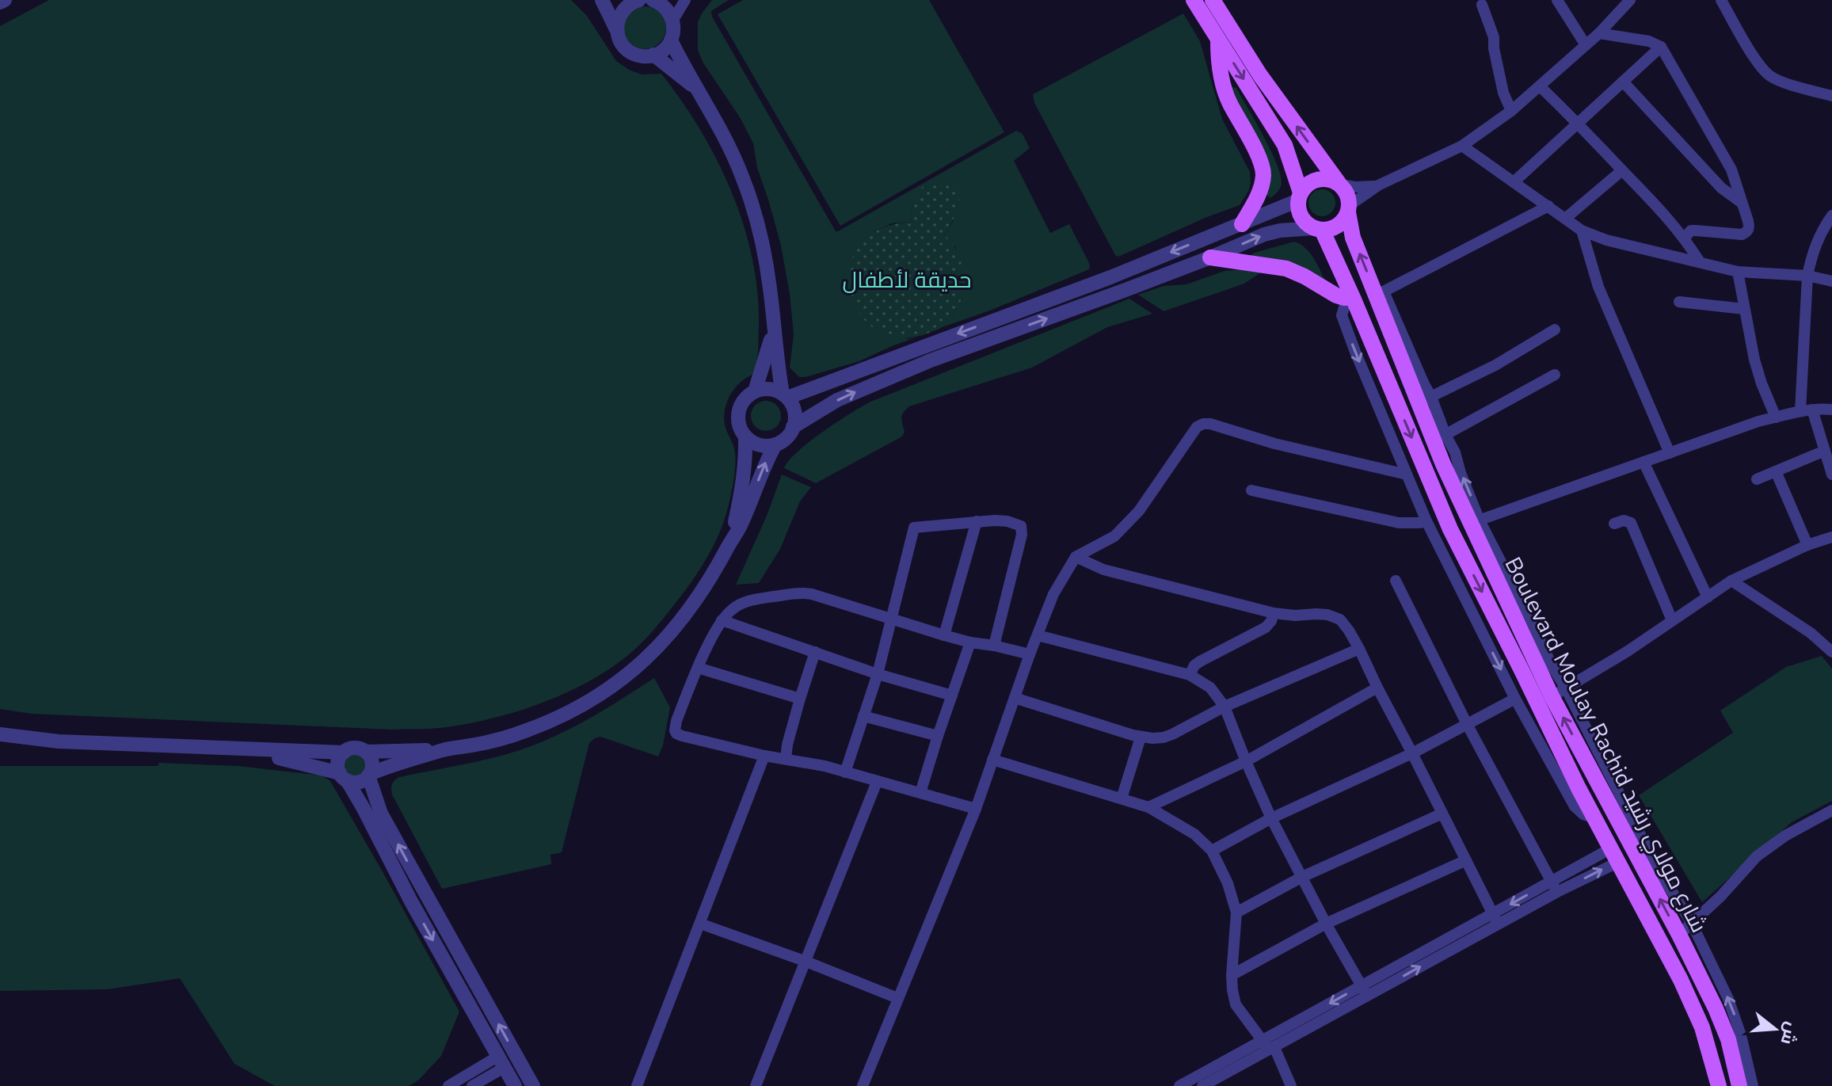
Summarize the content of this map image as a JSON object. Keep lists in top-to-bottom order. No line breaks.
{"streets":{"main road":["Boulevard Moulay Rachid شارع مولاي رشيد"]},"parks":["حديقة لأطفال"],"north":"right"}
